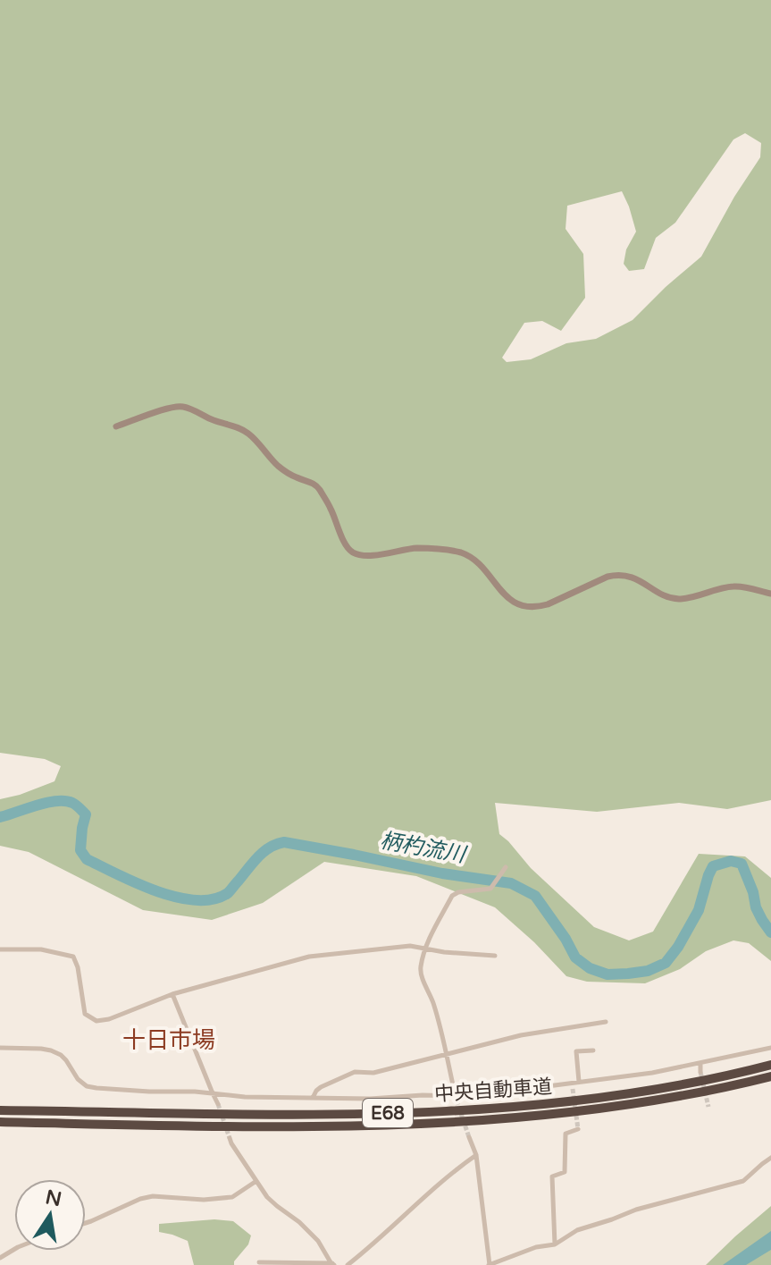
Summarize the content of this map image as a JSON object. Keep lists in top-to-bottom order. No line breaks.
{"streets":{"highway":["中央自動車道","E68"]},"districts":["十日市場"],"water":["柄杓流川"],"north":"top"}
